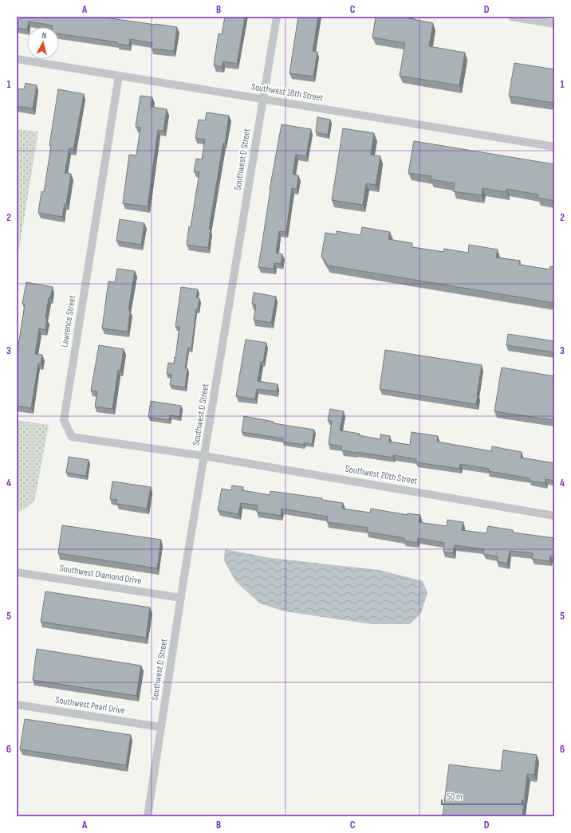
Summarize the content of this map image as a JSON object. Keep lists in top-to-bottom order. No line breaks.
{"streets":{"street":["Southwest 18th Street","Southwest D Street","Lawrence Street","Southwest 20th Street","Southwest Diamond Drive","Southwest Pearl Drive"]},"crossings":[["Southwest 18th Street","Southwest D Street"],["Southwest 18th Street","Lawrence Street"],["Southwest D Street","Lawrence Street"],["Southwest D Street","Southwest 20th Street"],["Southwest D Street","Southwest Diamond Drive"],["Southwest D Street","Southwest Pearl Drive"],["Lawrence Street","Southwest 20th Street"]],"scale_bar":"50 m","north":"top","grid":{"columns":["A","B","C","D"],"rows":["1","2","3","4","5","6"]}}
